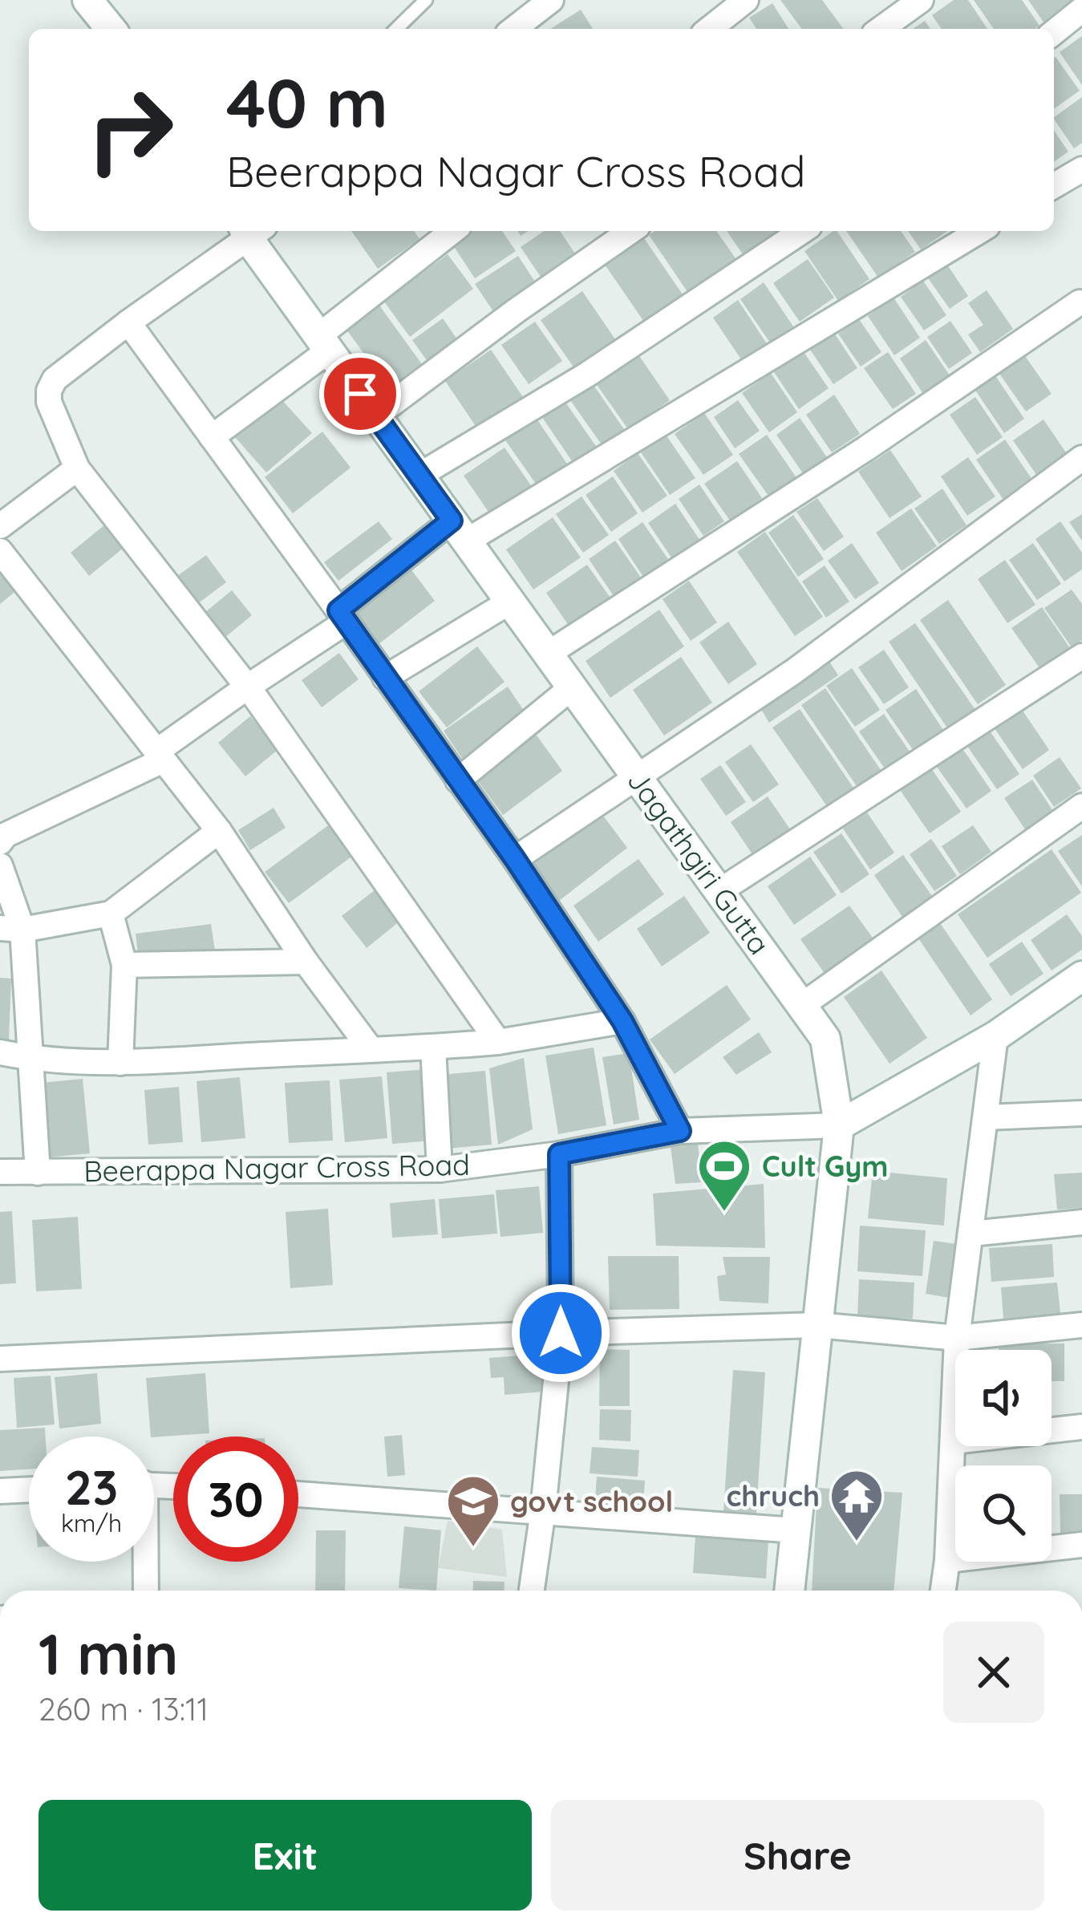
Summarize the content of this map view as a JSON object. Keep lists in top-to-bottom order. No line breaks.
{"streets":{"street":["Jagathgiri Gutta","Beerappa Nagar Cross Road"]},"crossings":[["Jagathgiri Gutta","Beerappa Nagar Cross Road"]],"places":{"sports":["Cult Gym"],"temple":["chruch"],"school or university":["govt school"]},"page":{"turn":["40 m","Beerappa Nagar Cross Road"],"speed":"23 km/h","limit":"30","heading":["1 min","260 m · 13:11"],"buttons":["Exit","Share"]}}
